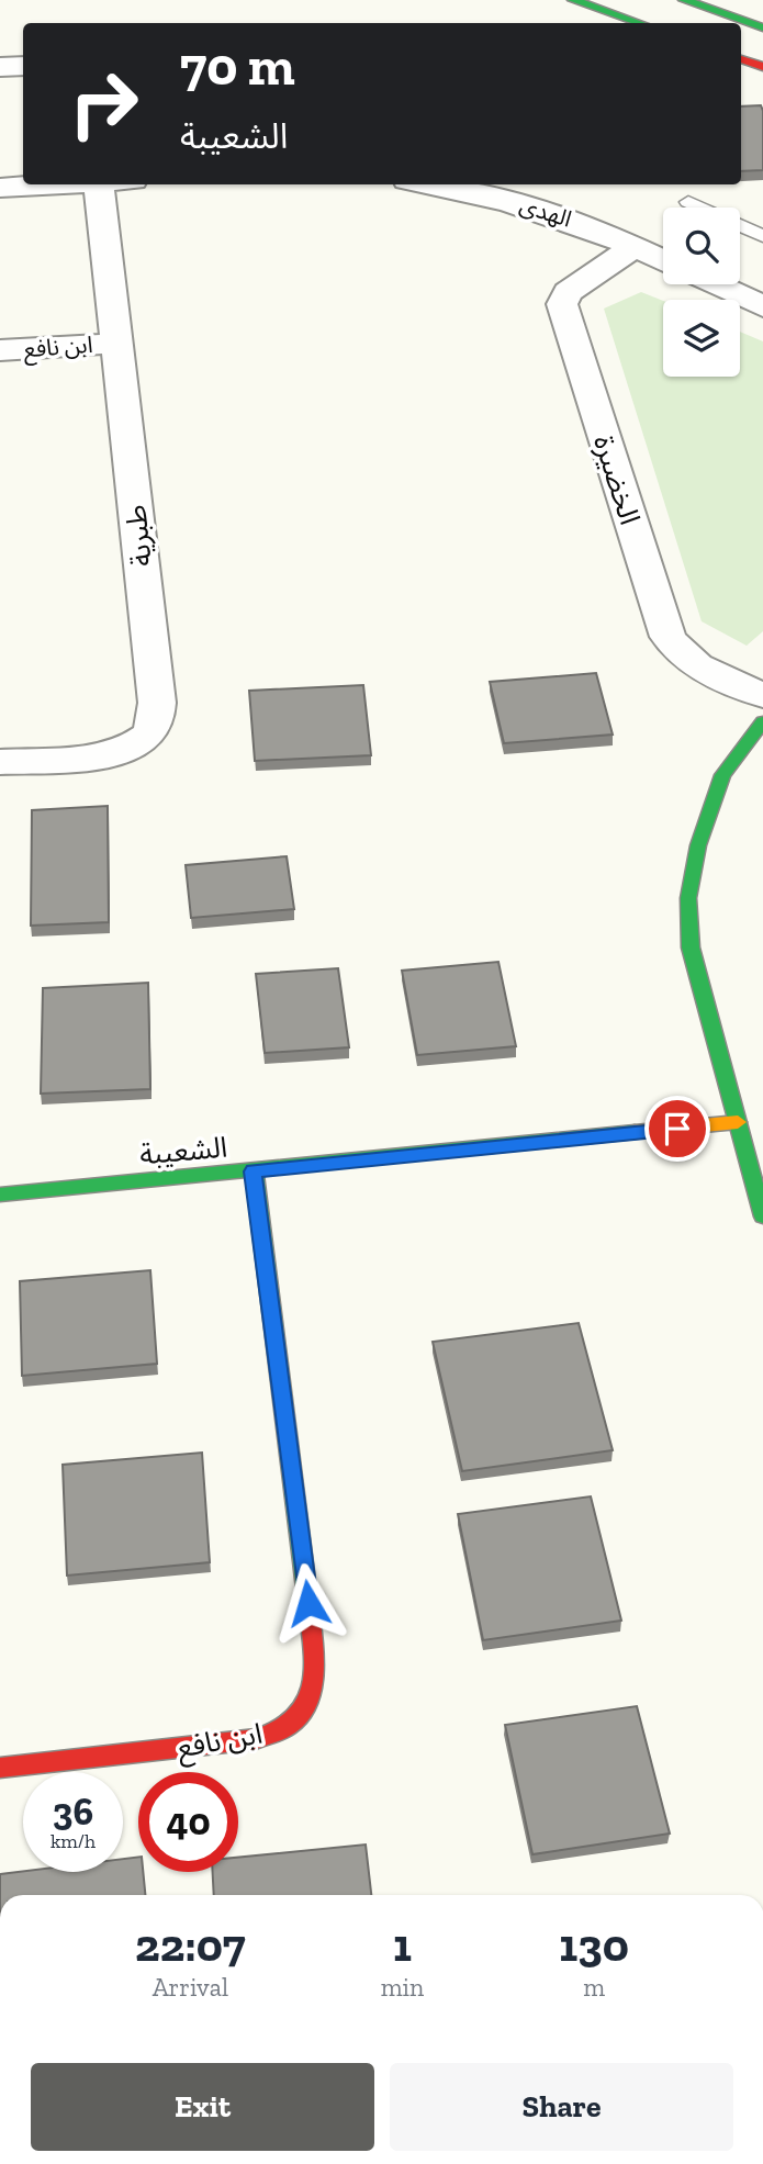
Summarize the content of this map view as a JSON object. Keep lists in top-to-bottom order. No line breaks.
{"streets":{"street":["الهدى","ابن نافع","الخضيرة","طبرية","الشعيبة"]},"crossings":[["الهدى","الخضيرة"],["ابن نافع","طبرية"],["ابن نافع","الشعيبة"]],"page":{"turn":["70 m","الشعيبة"],"speed":"36 km/h","limit":"40","eta":["22:07","Arrival","1","min","130","m"],"buttons":["Exit","Share"]}}
